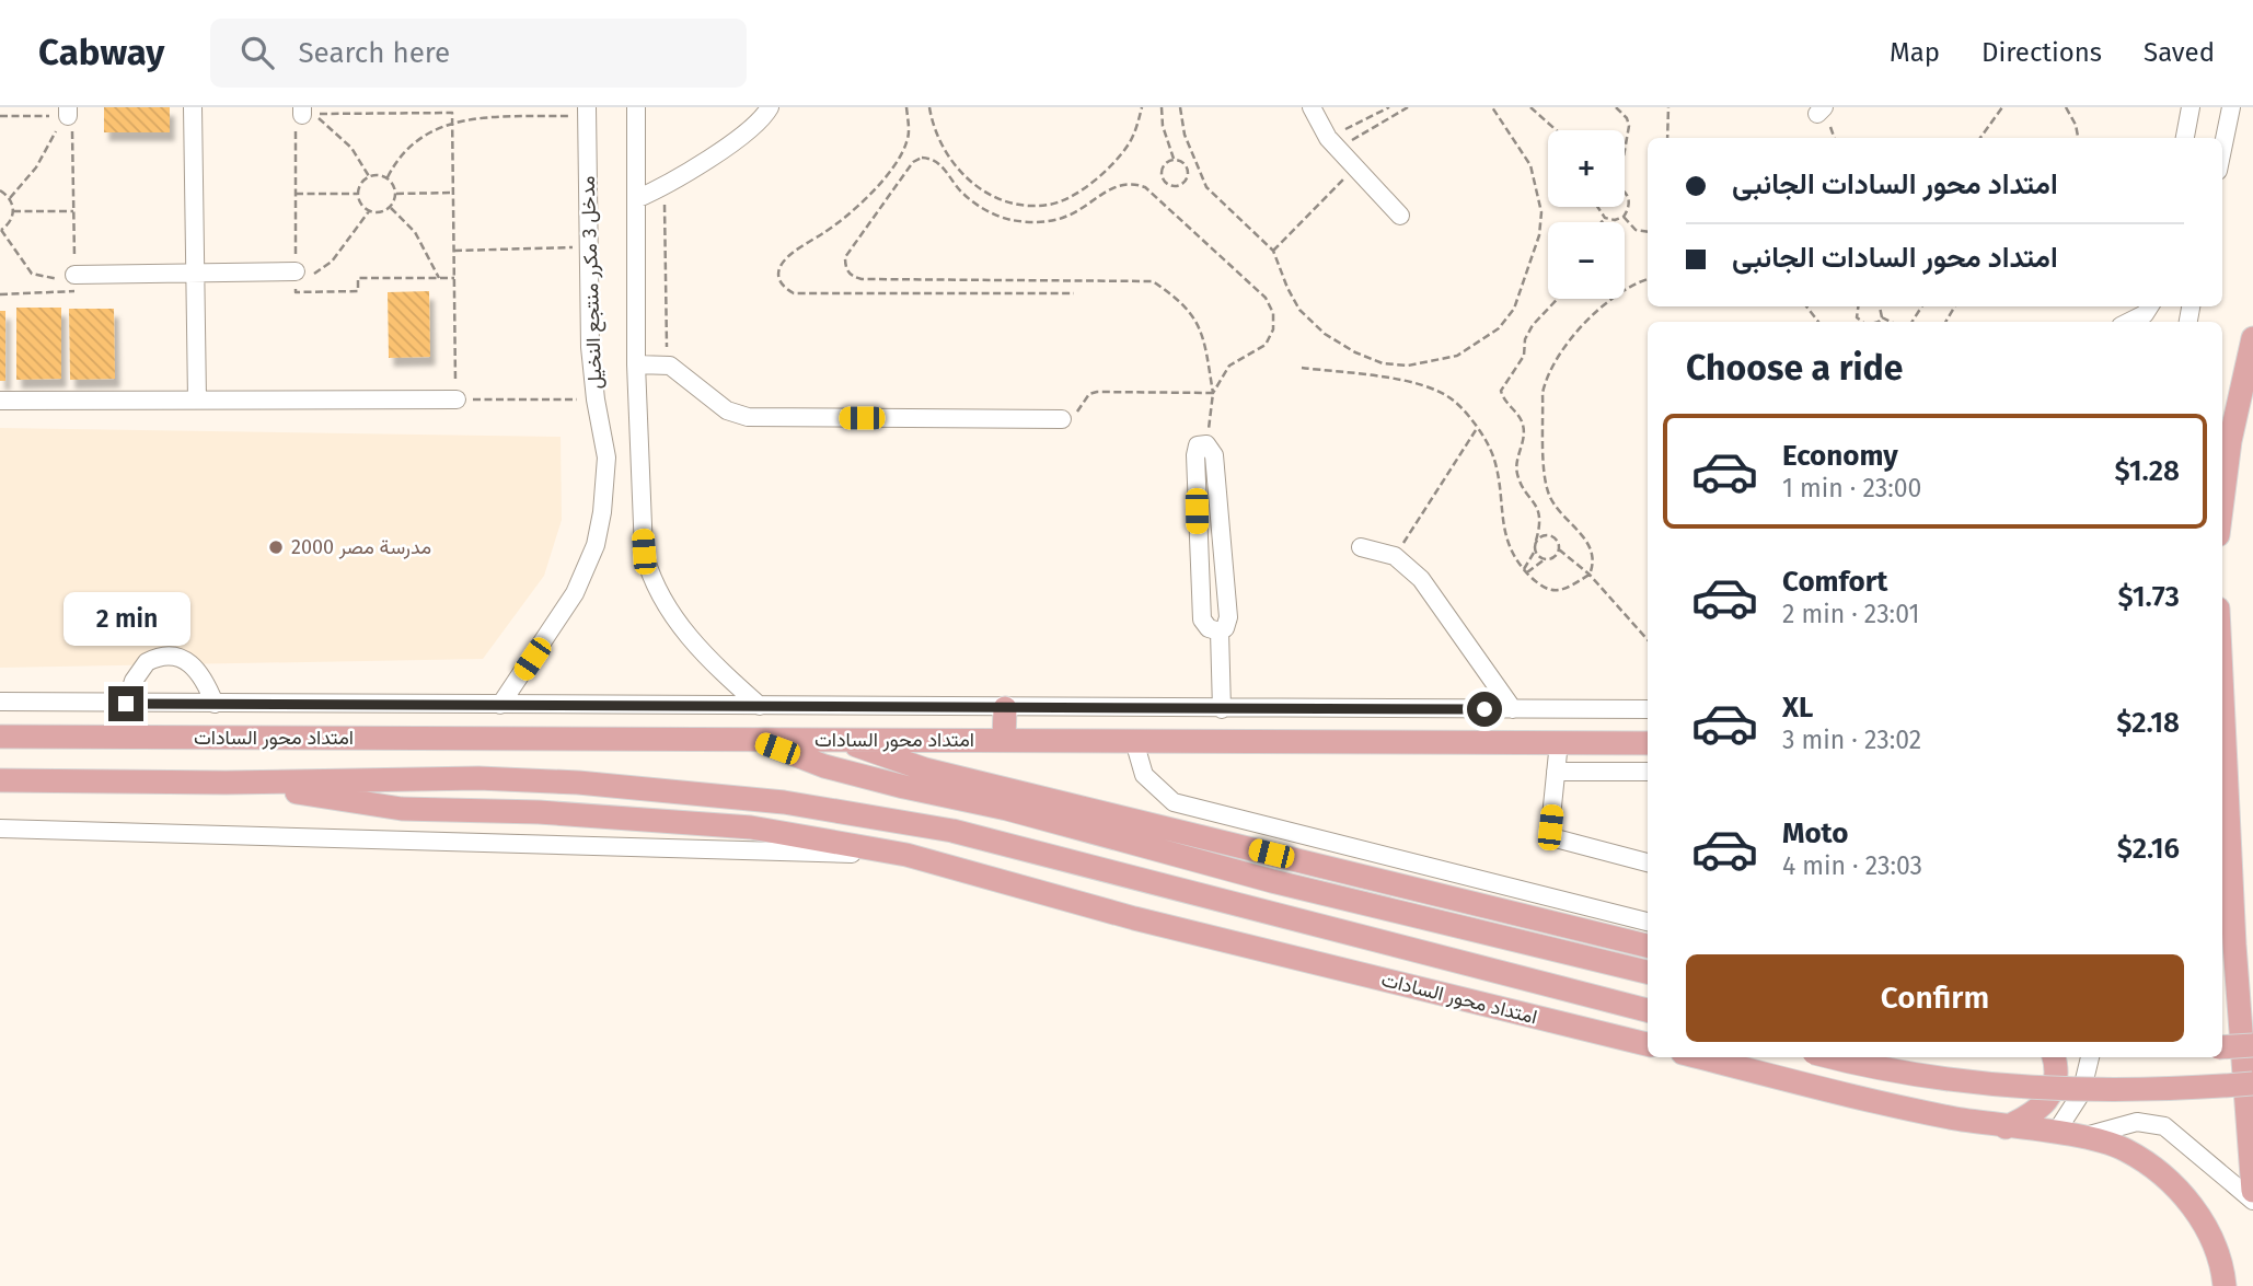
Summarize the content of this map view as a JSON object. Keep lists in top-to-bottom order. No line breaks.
{"streets":{"main road":["امتداد محور السادات"],"street":["مدخل 3 مكرر منتجع النخيل"]},"places":["مدرسة مصر 2000"],"page":{"header":"Cabway","search":"Search here","nav":["Map","Directions","Saved"],"map_buttons":["+","−"],"banner":["امتداد محور السادات الجانبى","امتداد محور السادات الجانبى"],"heading":"Choose a ride","list":[{"name":"Economy","note":"1 min · 23:00","value":"$1.28"},{"name":"Comfort","note":"2 min · 23:01","value":"$1.73"},{"name":"XL","note":"3 min · 23:02","value":"$2.18"},{"name":"Moto","note":"4 min · 23:03","value":"$2.16"}],"bubble":"2 min","buttons":"Confirm"}}
